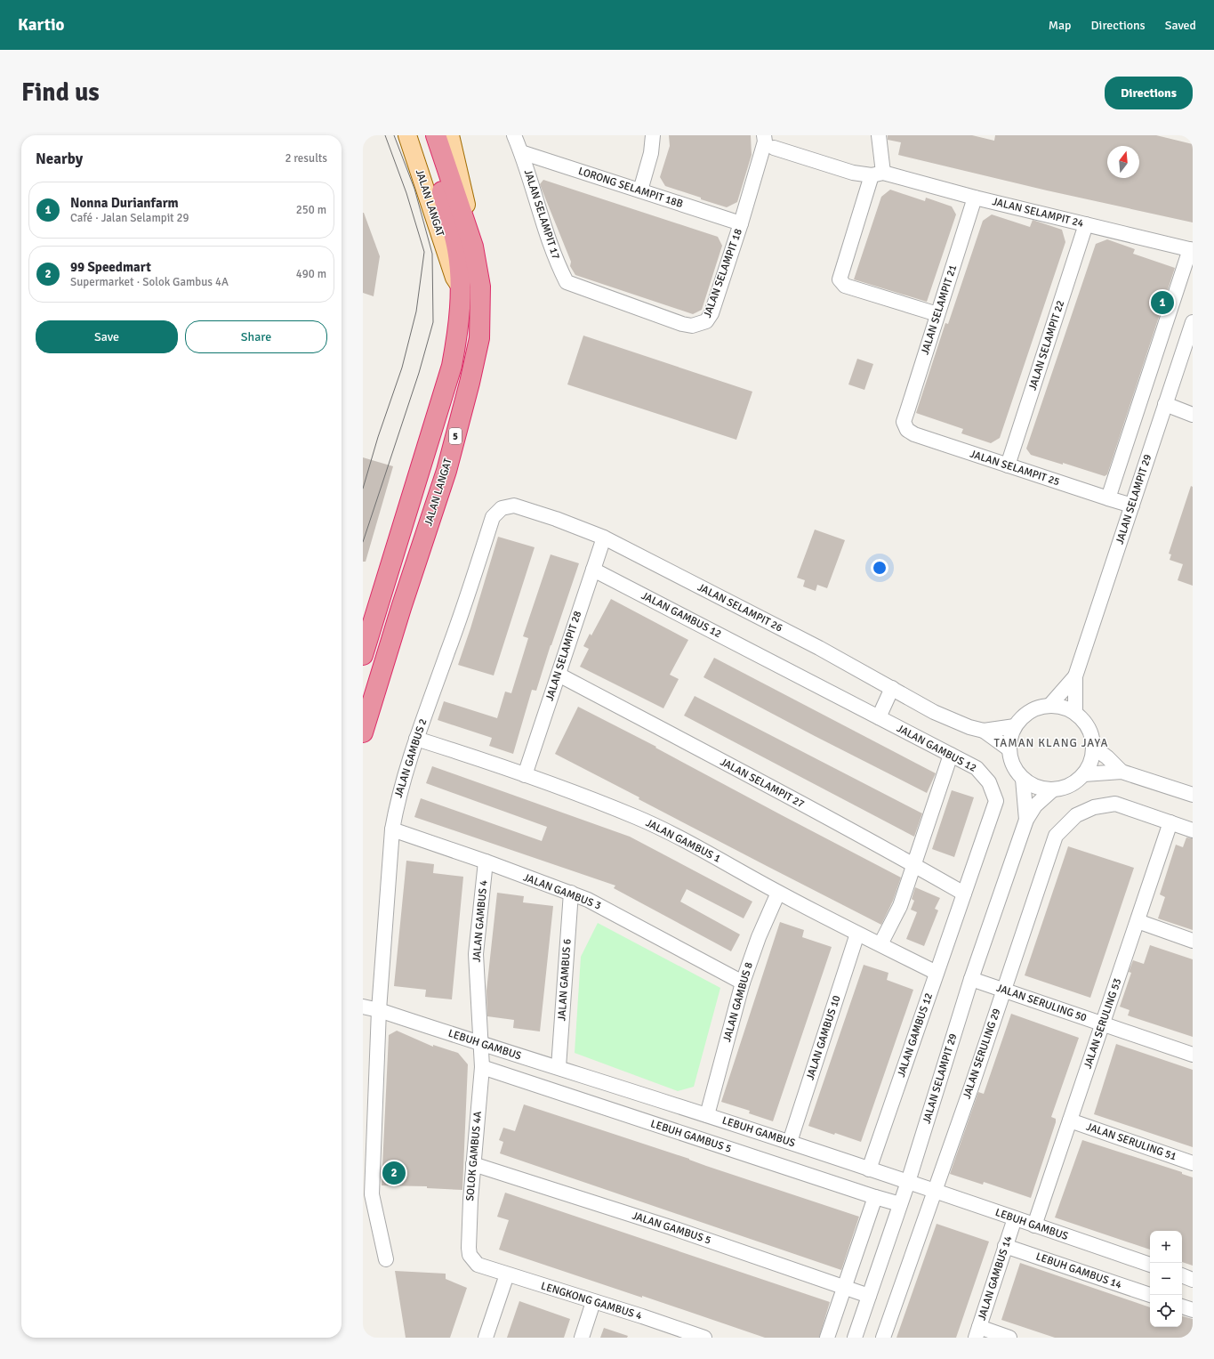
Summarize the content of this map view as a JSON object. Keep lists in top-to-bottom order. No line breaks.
{"streets":{"highway":["JALAN LANGAT","5"],"street":["LORONG SELAMPIT 18B","JALAN SELAMPIT 24","JALAN SELAMPIT 17","JALAN SELAMPIT 18","JALAN SELAMPIT 21","JALAN SELAMPIT 22","JALAN SELAMPIT 25","JALAN SELAMPIT 29","JALAN SELAMPIT 26","JALAN GAMBUS 12","JALAN SELAMPIT 28","JALAN GAMBUS 2","JALAN SELAMPIT 27","JALAN GAMBUS 1","JALAN GAMBUS 3","JALAN GAMBUS 4","JALAN GAMBUS 6","JALAN GAMBUS 8","JALAN SERULING 50","JALAN SERULING 53","JALAN GAMBUS 10","LEBUH GAMBUS","JALAN SERULING 29","LEBUH GAMBUS 5","JALAN SERULING 51","SOLOK GAMBUS 4A","JALAN GAMBUS 5","LEBUH GAMBUS 14","JALAN GAMBUS 14","LENGKONG GAMBUS 4"]},"crossings":[["LORONG SELAMPIT 18B","JALAN SELAMPIT 17"],["LORONG SELAMPIT 18B","JALAN SELAMPIT 18"],["JALAN SELAMPIT 24","JALAN SELAMPIT 21"],["JALAN SELAMPIT 24","JALAN SELAMPIT 22"],["JALAN SELAMPIT 17","JALAN SELAMPIT 18"],["JALAN SELAMPIT 21","JALAN SELAMPIT 25"],["JALAN SELAMPIT 22","JALAN SELAMPIT 25"],["JALAN SELAMPIT 25","JALAN SELAMPIT 29"],["JALAN SELAMPIT 29","JALAN SELAMPIT 26"],["JALAN SELAMPIT 29","JALAN SERULING 50"],["JALAN SELAMPIT 29","LEBUH GAMBUS"],["JALAN SELAMPIT 29","LEBUH GAMBUS 5"],["JALAN SELAMPIT 29","JALAN GAMBUS 5"],["JALAN SELAMPIT 26","JALAN SELAMPIT 28"],["JALAN SELAMPIT 26","JALAN GAMBUS 2"],["JALAN GAMBUS 12","JALAN SELAMPIT 28"],["JALAN GAMBUS 12","JALAN SELAMPIT 27"],["JALAN GAMBUS 12","JALAN GAMBUS 1"],["JALAN GAMBUS 12","LEBUH GAMBUS"],["JALAN SELAMPIT 28","JALAN SELAMPIT 27"],["JALAN SELAMPIT 28","JALAN GAMBUS 1"],["JALAN GAMBUS 2","JALAN GAMBUS 1"],["JALAN GAMBUS 2","JALAN GAMBUS 3"],["JALAN GAMBUS 2","LEBUH GAMBUS"],["JALAN GAMBUS 1","JALAN GAMBUS 8"],["JALAN GAMBUS 1","JALAN GAMBUS 10"],["JALAN GAMBUS 3","JALAN GAMBUS 4"],["JALAN GAMBUS 3","JALAN GAMBUS 6"],["JALAN GAMBUS 3","JALAN GAMBUS 8"],["JALAN GAMBUS 4","LEBUH GAMBUS"],["JALAN GAMBUS 4","SOLOK GAMBUS 4A"],["JALAN GAMBUS 6","LEBUH GAMBUS"],["JALAN GAMBUS 8","LEBUH GAMBUS"],["JALAN SERULING 50","JALAN SERULING 53"],["JALAN SERULING 50","JALAN SERULING 29"],["JALAN SERULING 53","LEBUH GAMBUS"],["JALAN SERULING 53","JALAN SERULING 29"],["JALAN SERULING 53","JALAN SERULING 51"],["JALAN GAMBUS 10","LEBUH GAMBUS"],["LEBUH GAMBUS","JALAN SERULING 29"],["LEBUH GAMBUS","SOLOK GAMBUS 4A"],["LEBUH GAMBUS","JALAN GAMBUS 14"],["LEBUH GAMBUS 5","SOLOK GAMBUS 4A"],["SOLOK GAMBUS 4A","JALAN GAMBUS 5"],["SOLOK GAMBUS 4A","LENGKONG GAMBUS 4"],["LEBUH GAMBUS 14","JALAN GAMBUS 14"]],"districts":["TAMAN KLANG JAYA"],"north":"top","page":{"header":"Kartio","nav":["Map","Directions","Saved"],"buttons":["Directions",["Save","Share"]],"title":"Find us","heading":["Nearby","2 results"],"list":[{"mark":"1","name":"Nonna Durianfarm","note":"Café · Jalan Selampit 29","value":"250 m"},{"mark":"2","name":"99 Speedmart","note":"Supermarket · Solok Gambus 4A","value":"490 m"}],"pins":["1","2"],"map_buttons":["+","−"]}}
